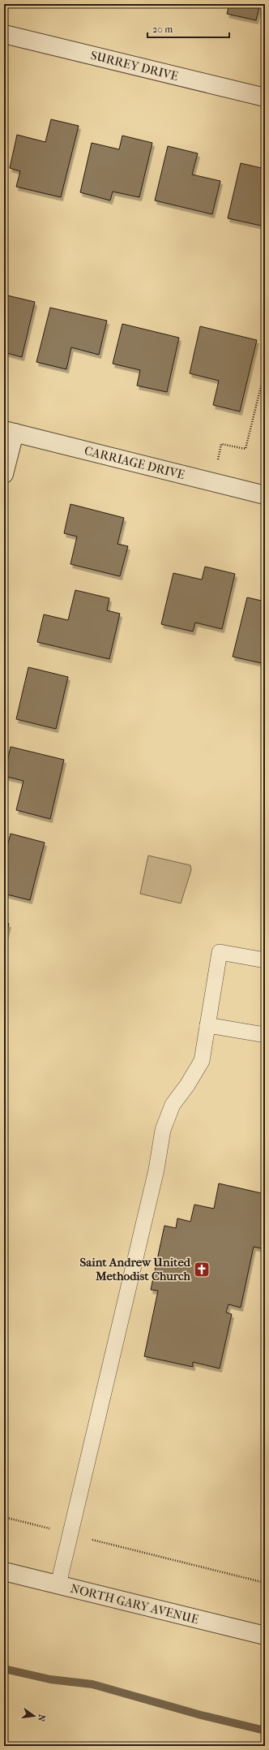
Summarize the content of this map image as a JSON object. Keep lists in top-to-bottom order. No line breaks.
{"streets":{"street":["SURREY DRIVE","CARRIAGE DRIVE","NORTH GARY AVENUE"]},"places":{"church":["Saint Andrew United Methodist Church"]},"scale_bar":"20 m","north":"right"}
